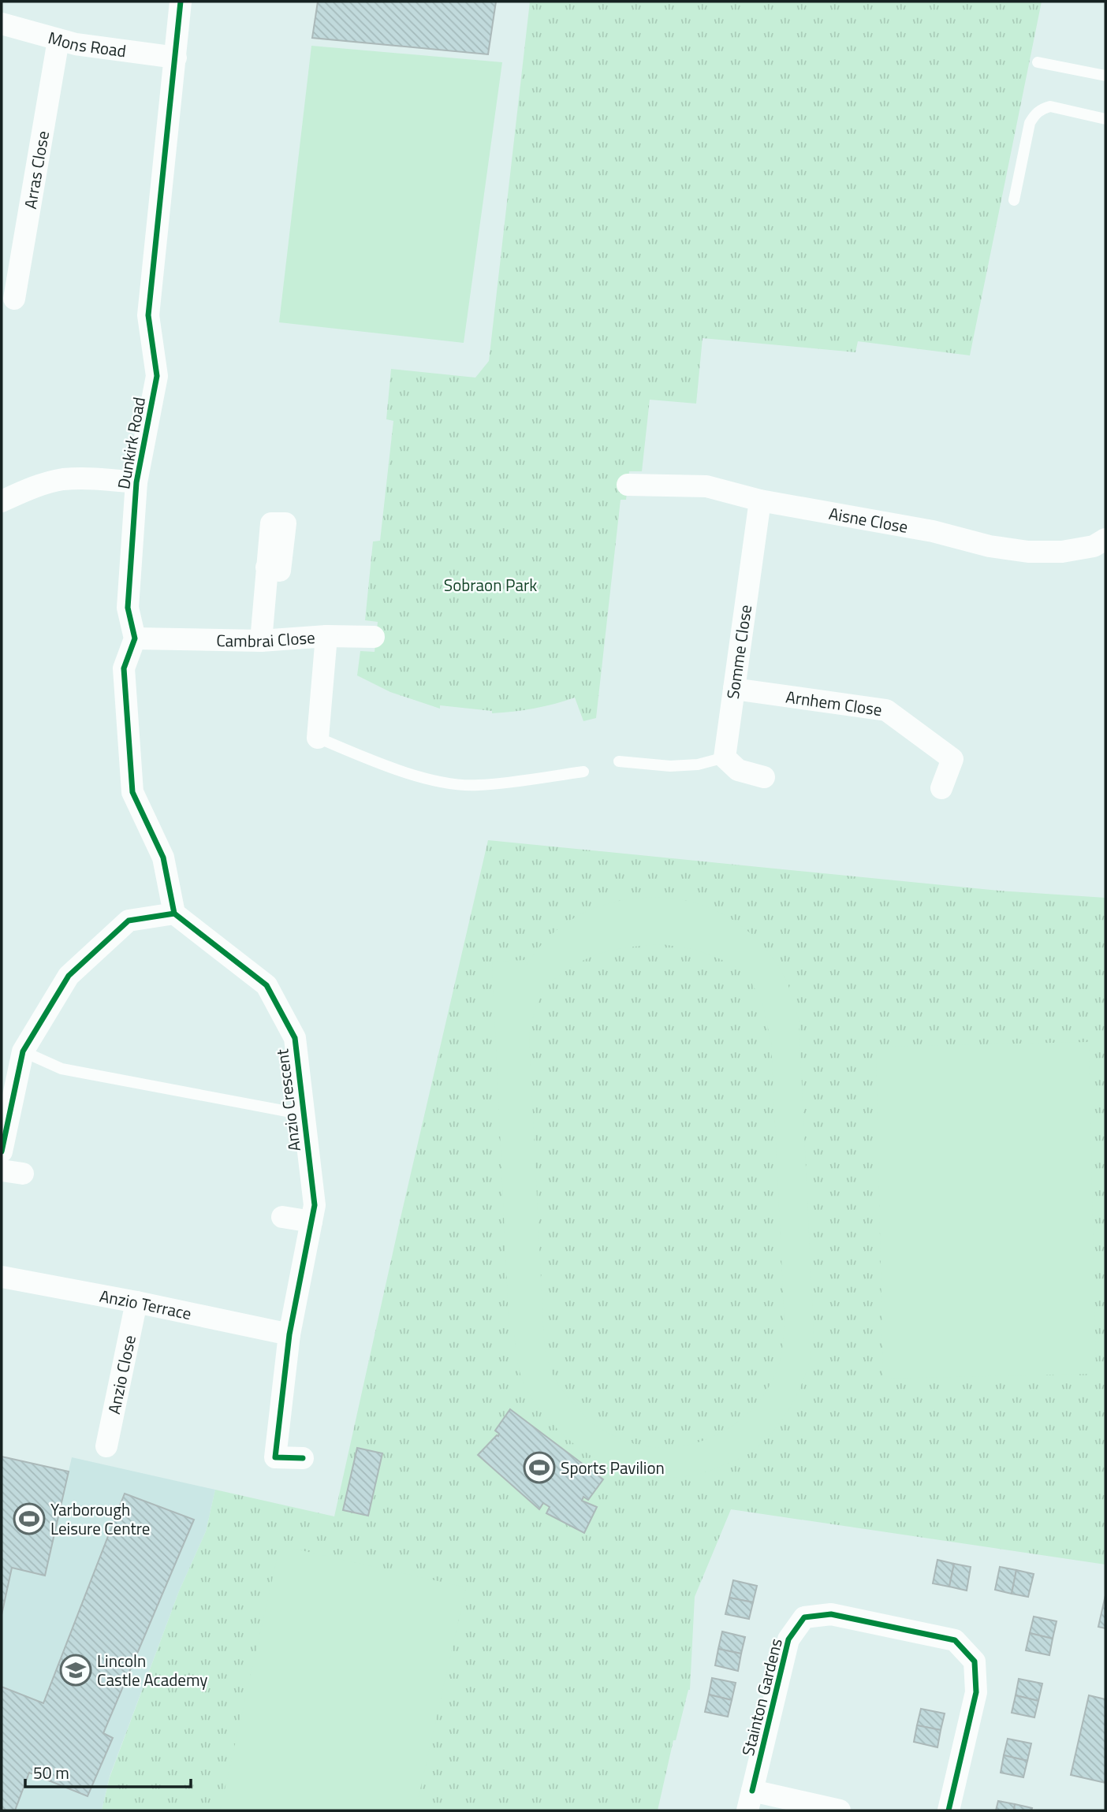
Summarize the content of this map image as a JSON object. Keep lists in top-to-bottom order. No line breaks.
{"streets":{"street":["Mons Road","Arras Close","Dunkirk Road","Aisne Close","Cambrai Close","Somme Close","Arnhem Close","Anzio Crescent","Anzio Terrace","Anzio Close","Stainton Gardens"]},"crossings":[["Mons Road","Arras Close"],["Mons Road","Dunkirk Road"],["Dunkirk Road","Cambrai Close"],["Aisne Close","Somme Close"],["Somme Close","Arnhem Close"],["Anzio Crescent","Anzio Terrace"],["Anzio Terrace","Anzio Close"]],"parks":["Sobraon Park"],"places":{"sports":["Sports Pavilion","Yarborough Leisure Centre"],"school or university":["Lincoln Castle Academy"]},"scale_bar":"50 m"}
